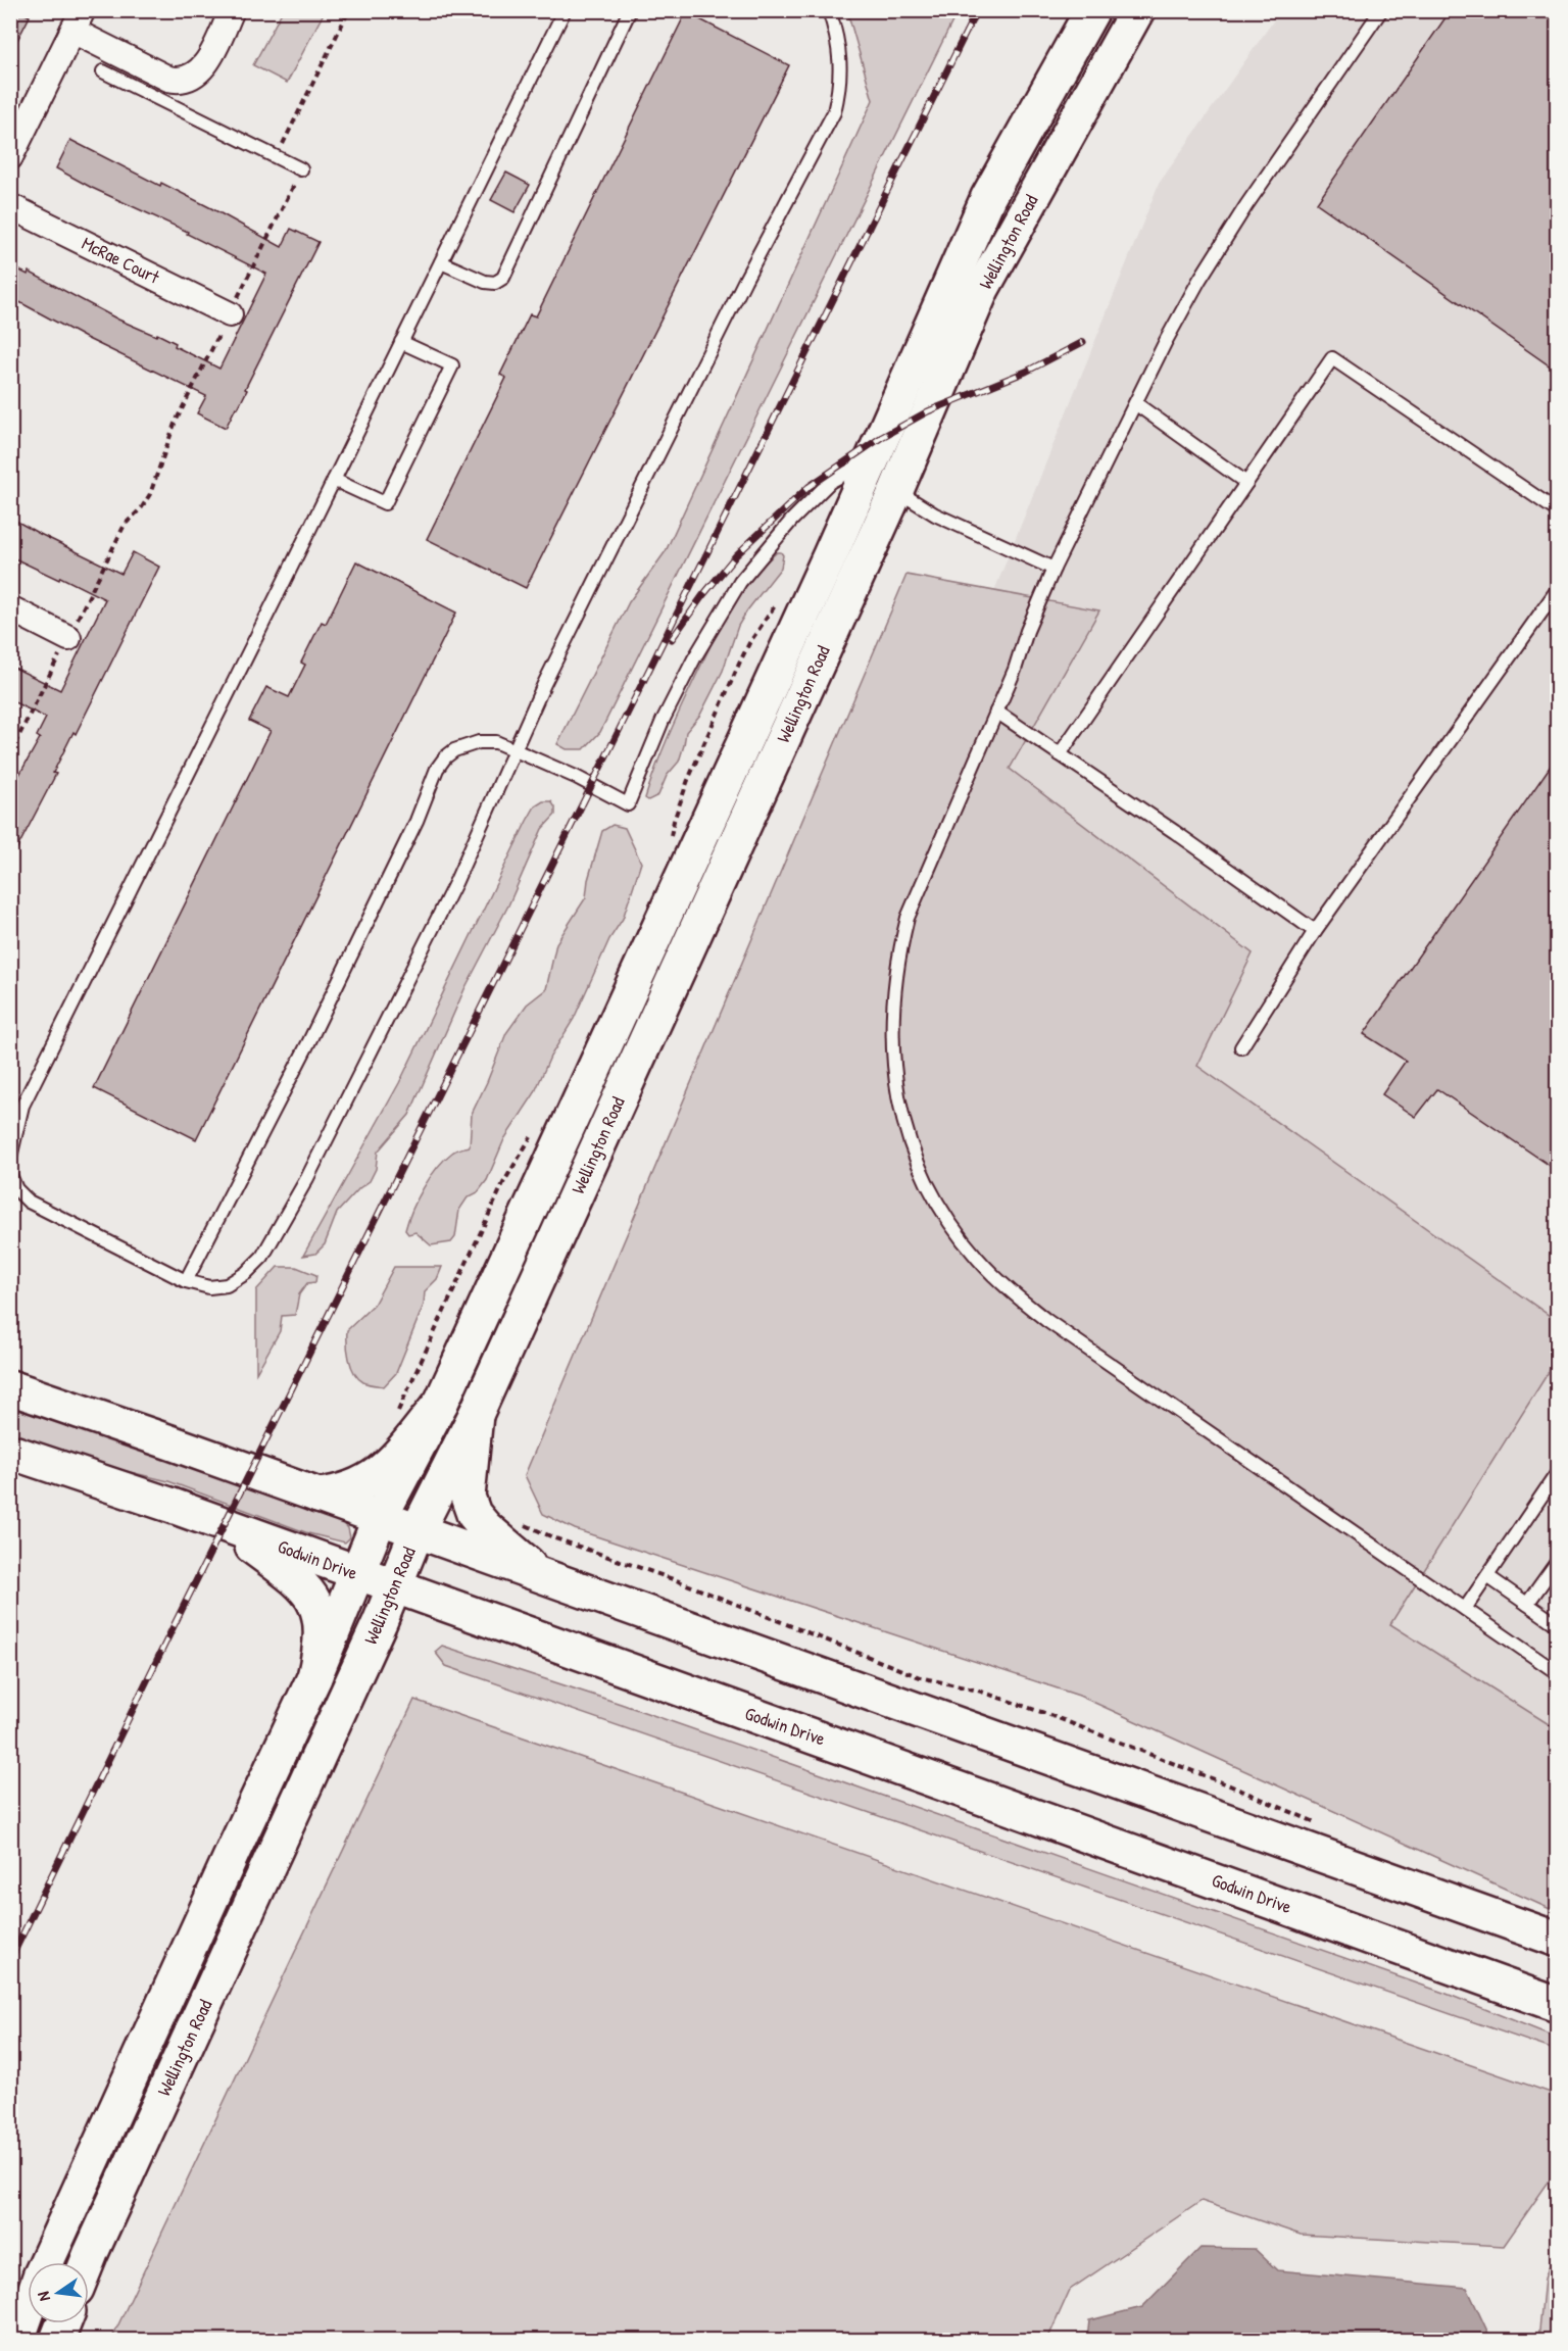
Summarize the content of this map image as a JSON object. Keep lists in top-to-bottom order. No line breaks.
{"streets":{"main road":["Wellington Road","Godwin Drive"],"street":["McRae Court"]},"crossings":[["Wellington Road","Godwin Drive"]],"north":"left"}
